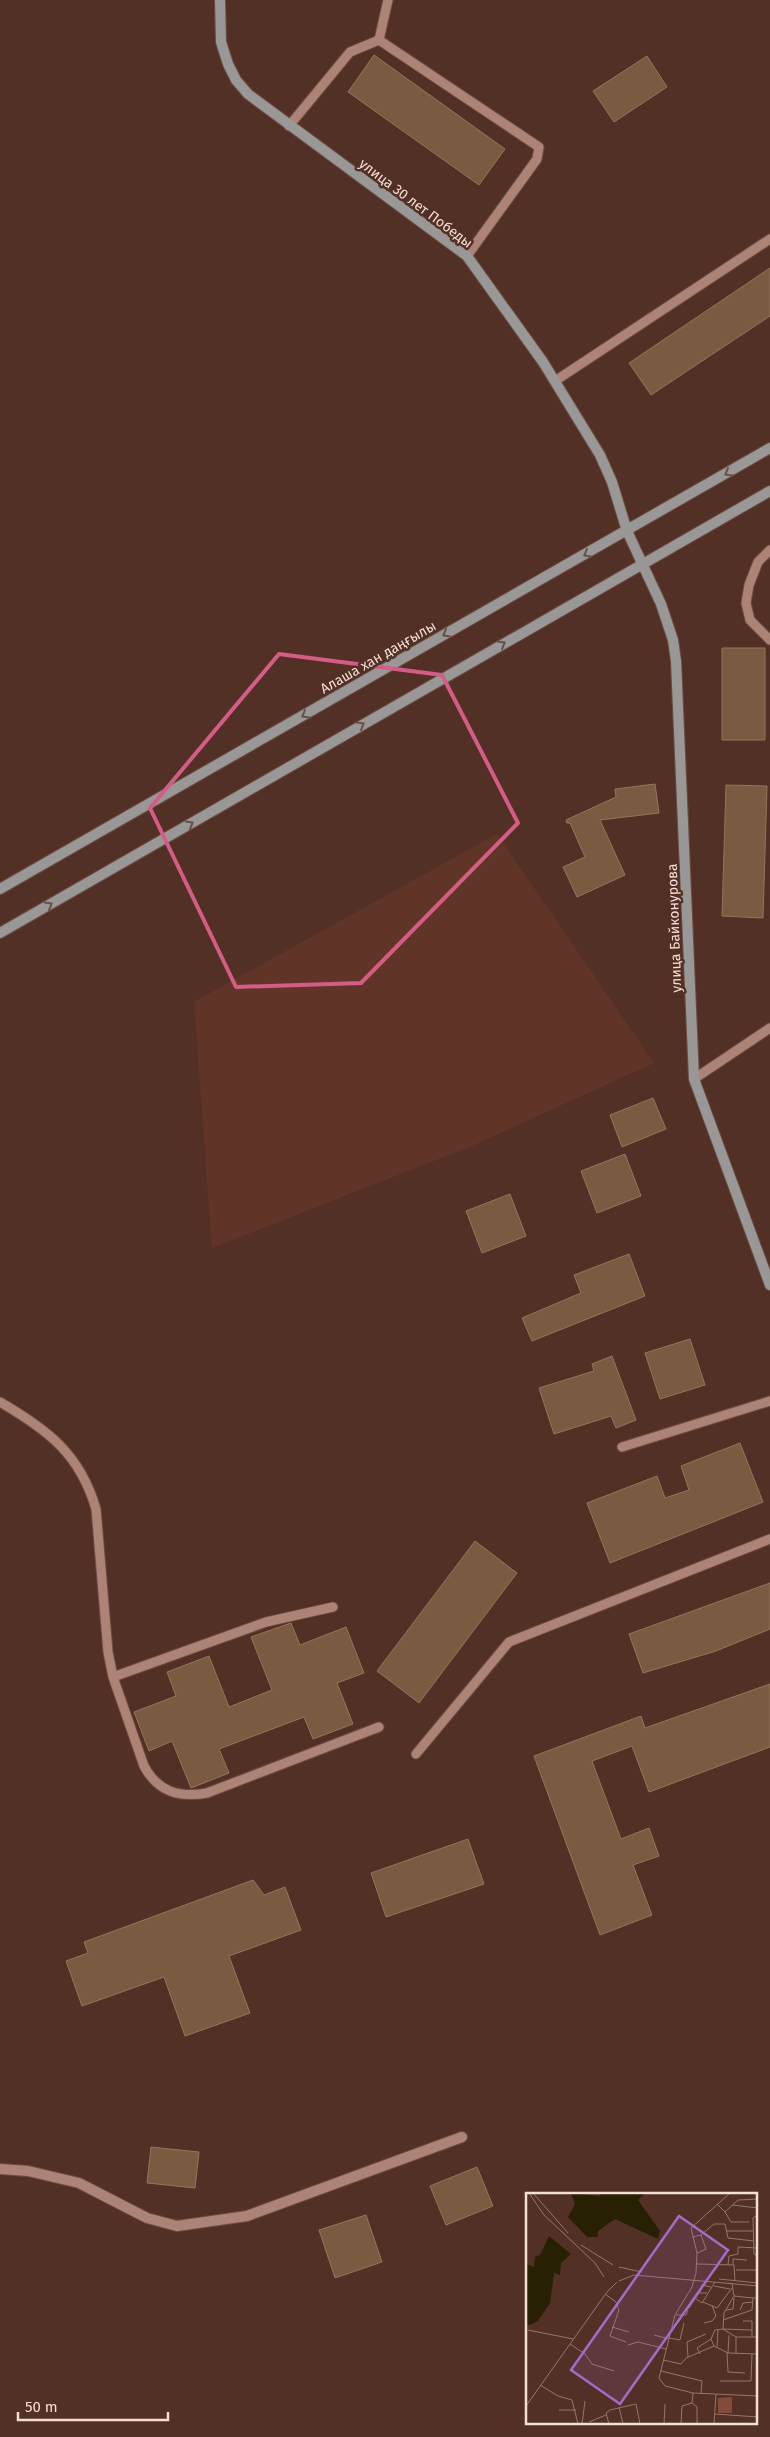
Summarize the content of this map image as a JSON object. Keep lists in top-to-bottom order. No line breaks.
{"streets":{"main road":["улица 30 лет Победы","Алаша хан даңғылы","улица Байконурова"]},"crossings":[["улица 30 лет Победы","Алаша хан даңғылы"],["улица 30 лет Победы","улица Байконурова"],["Алаша хан даңғылы","улица Байконурова"]],"scale_bar":"50 m"}
